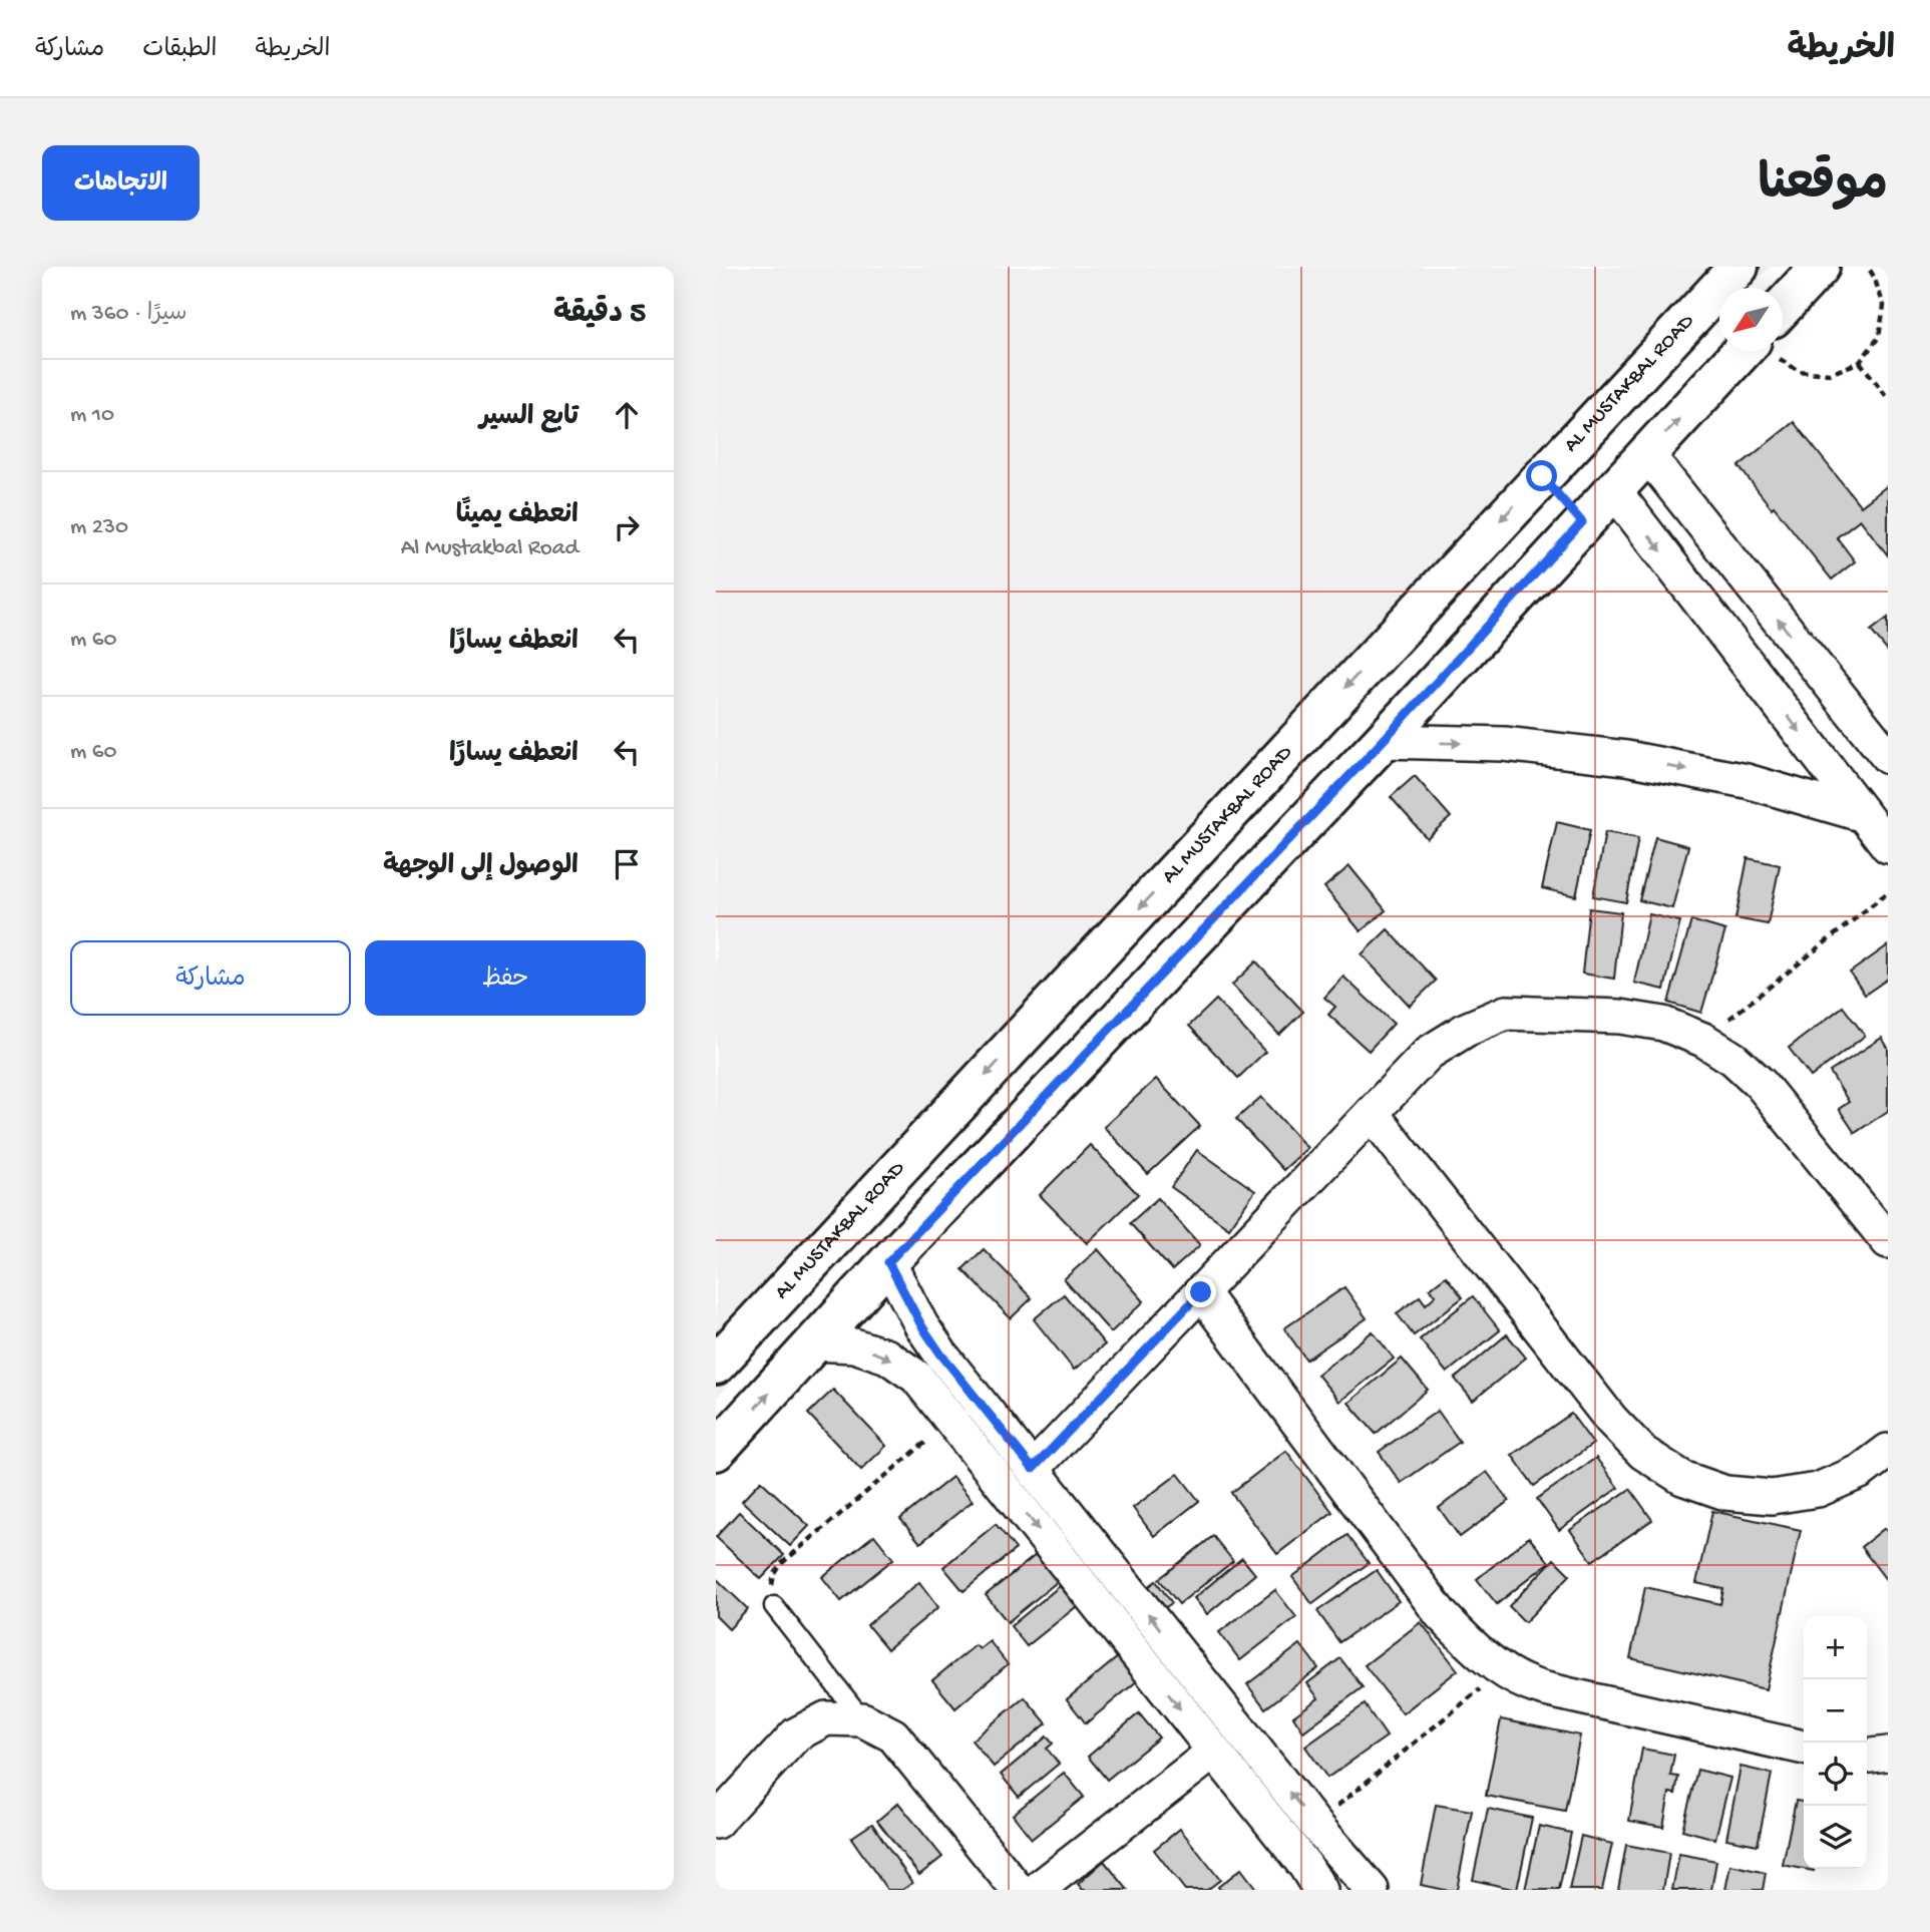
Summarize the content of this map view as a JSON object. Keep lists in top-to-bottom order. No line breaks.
{"streets":{"street":["AL MUSTAKBAL ROAD"]},"north":"bottom left","page":{"header":"الخريطة","nav":["الخريطة","الطبقات","مشاركة"],"title":"موقعنا","buttons":["الاتجاهات",["حفظ","مشاركة"]],"heading":["5 دقيقة","سيرًا · 360 m"],"list":[["تابع السير","10 m"],["انعطف يمينًا","Al Mustakbal Road","230 m"],["انعطف يسارًا","60 m"],["انعطف يسارًا","60 m"],"الوصول إلى الوجهة"],"map_buttons":["+","−"]}}
